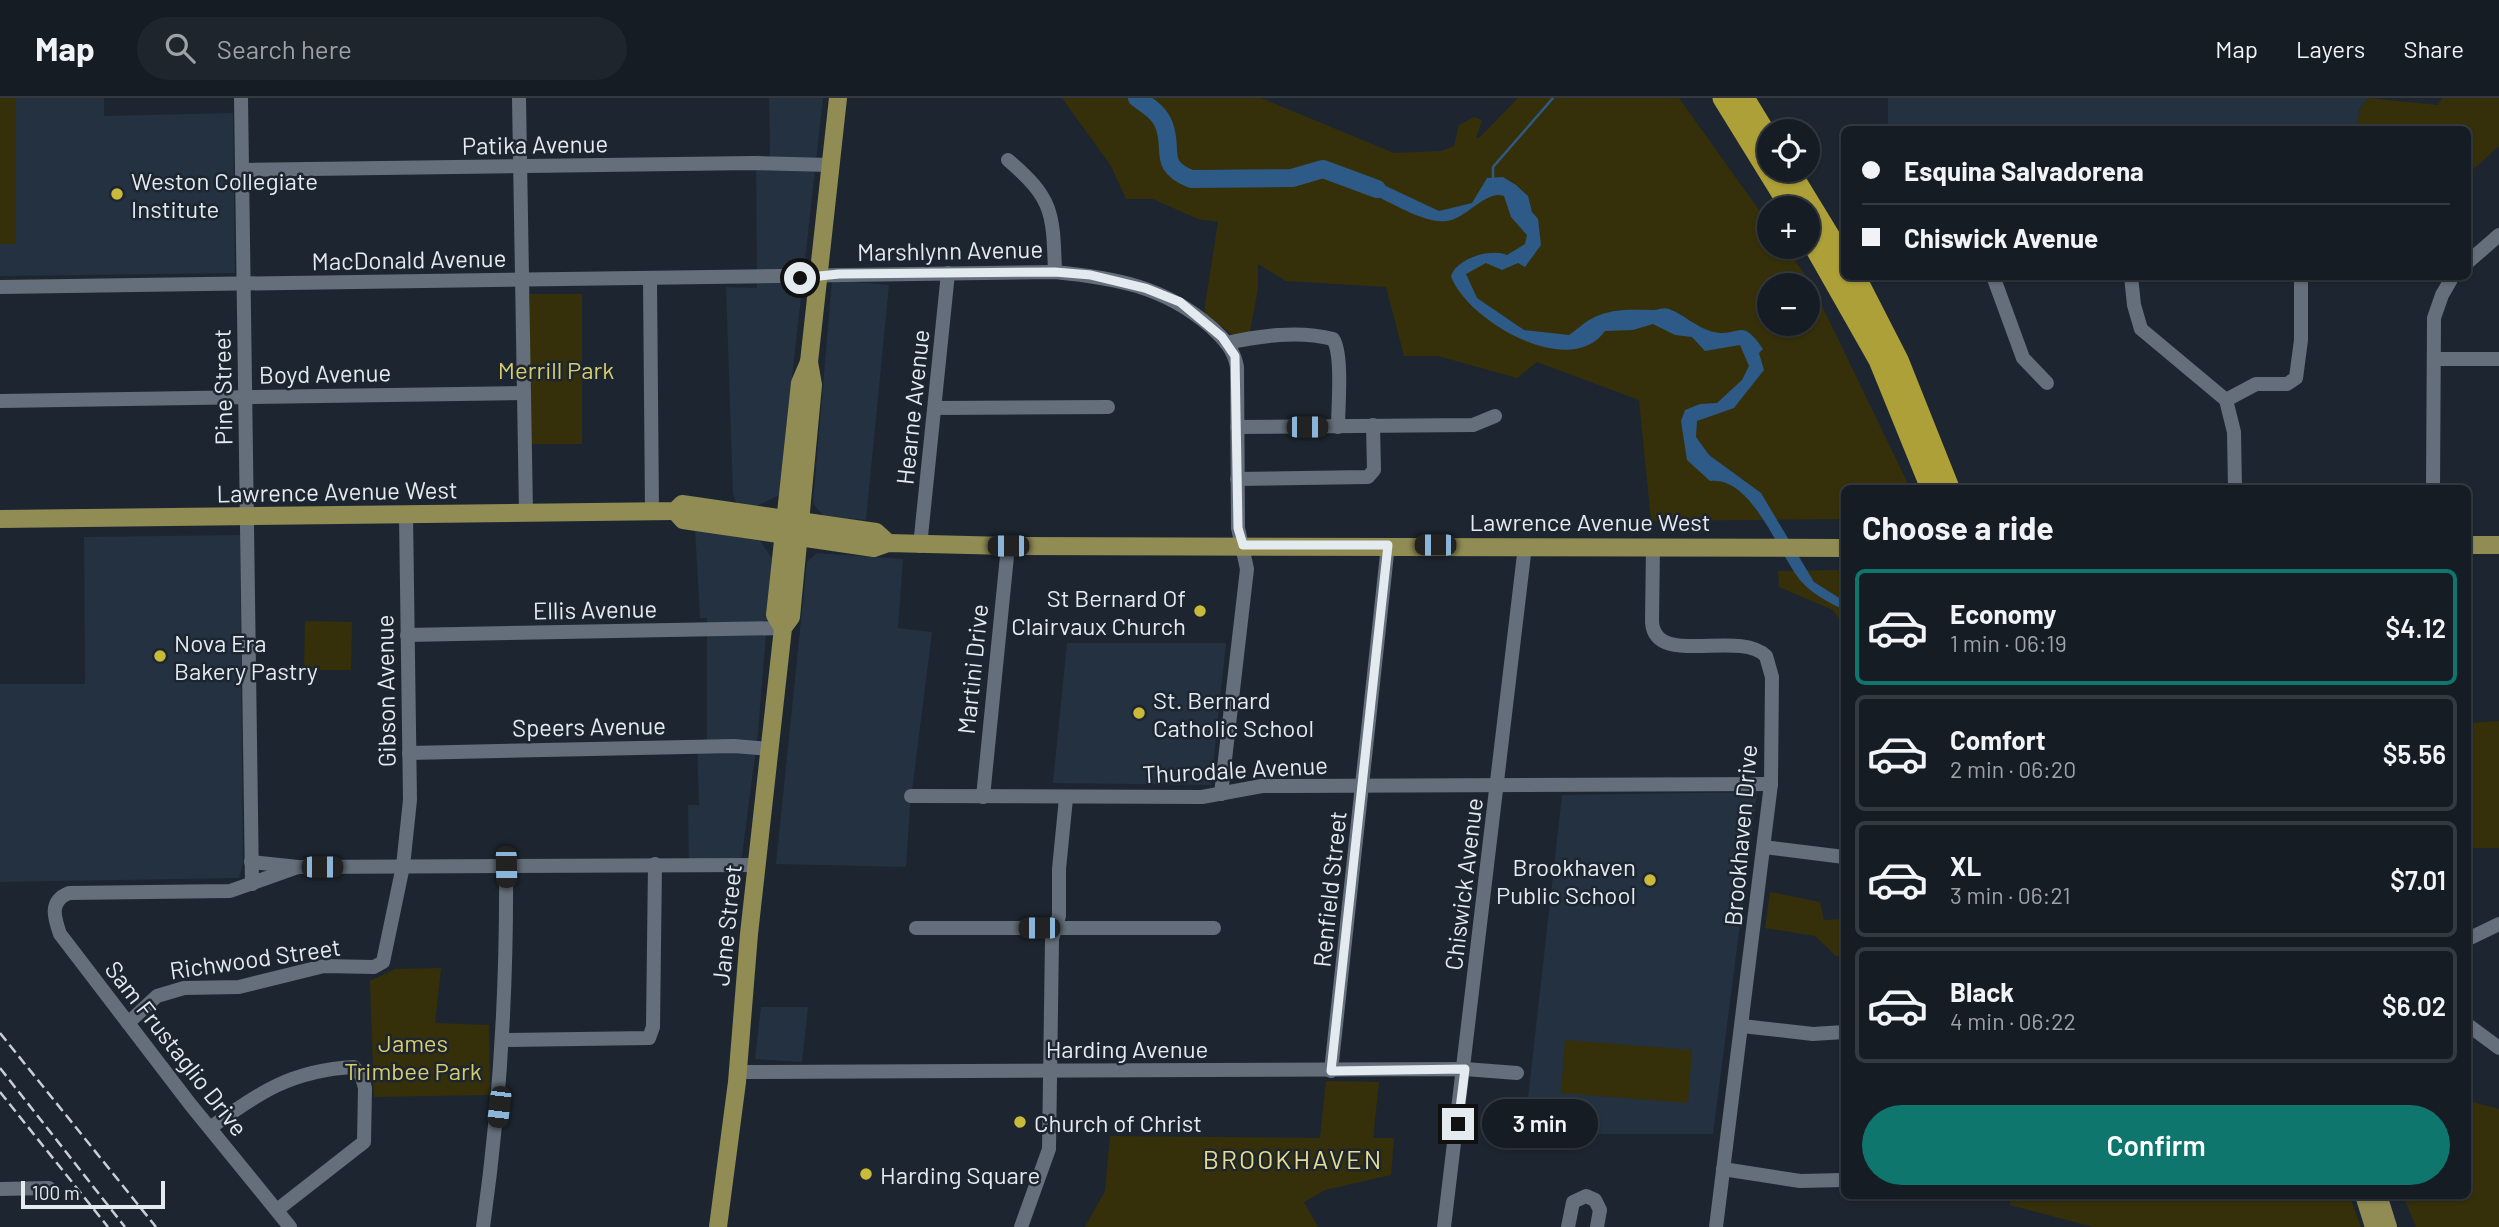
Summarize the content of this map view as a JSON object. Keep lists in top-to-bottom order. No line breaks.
{"streets":{"main road":["Lawrence Avenue West","Jane Street"],"street":["Patika Avenue","Marshlynn Avenue","MacDonald Avenue","Boyd Avenue","Pine Street","Hearne Avenue","Ellis Avenue","Martini Drive","Gibson Avenue","Speers Avenue","Thurodale Avenue","Brookhaven Drive","Chiswick Avenue","Renfield Street","Richwood Street","Sam Frustaglio Drive","Harding Avenue"]},"crossings":[["Patika Avenue","Pine Street"],["Patika Avenue","Jane Street"],["Marshlynn Avenue","MacDonald Avenue"],["Marshlynn Avenue","Hearne Avenue"],["Marshlynn Avenue","Jane Street"],["MacDonald Avenue","Pine Street"],["MacDonald Avenue","Jane Street"],["Boyd Avenue","Pine Street"],["Pine Street","Lawrence Avenue West"],["Pine Street","Sam Frustaglio Drive"],["Hearne Avenue","Lawrence Avenue West"],["Lawrence Avenue West","Martini Drive"],["Lawrence Avenue West","Gibson Avenue"],["Lawrence Avenue West","Brookhaven Drive"],["Lawrence Avenue West","Chiswick Avenue"],["Lawrence Avenue West","Renfield Street"],["Lawrence Avenue West","Jane Street"],["Ellis Avenue","Gibson Avenue"],["Ellis Avenue","Jane Street"],["Martini Drive","Thurodale Avenue"],["Gibson Avenue","Speers Avenue"],["Gibson Avenue","Richwood Street"],["Speers Avenue","Jane Street"],["Thurodale Avenue","Brookhaven Drive"],["Thurodale Avenue","Chiswick Avenue"],["Thurodale Avenue","Renfield Street"],["Chiswick Avenue","Harding Avenue"],["Renfield Street","Harding Avenue"],["Jane Street","Harding Avenue"],["Richwood Street","Sam Frustaglio Drive"]],"districts":["BROOKHAVEN"],"parks":["Merrill Park","James Trimbee Park"],"places":["Weston Collegiate Institute","St Bernard Of Clairvaux Church","Nova Era Bakery Pastry","St. Bernard Catholic School","Brookhaven Public School","Church of Christ","Harding Square"],"scale_bar":"100 m","page":{"header":"Map","search":"Search here","nav":["Map","Layers","Share"],"map_buttons":["+","−"],"banner":["Esquina Salvadorena","Chiswick Avenue"],"heading":"Choose a ride","list":[{"name":"Economy","note":"1 min · 06:19","value":"$4.12"},{"name":"Comfort","note":"2 min · 06:20","value":"$5.56"},{"name":"XL","note":"3 min · 06:21","value":"$7.01"},{"name":"Black","note":"4 min · 06:22","value":"$6.02"}],"buttons":"Confirm","bubble":"3 min","scale":"100 m"}}
